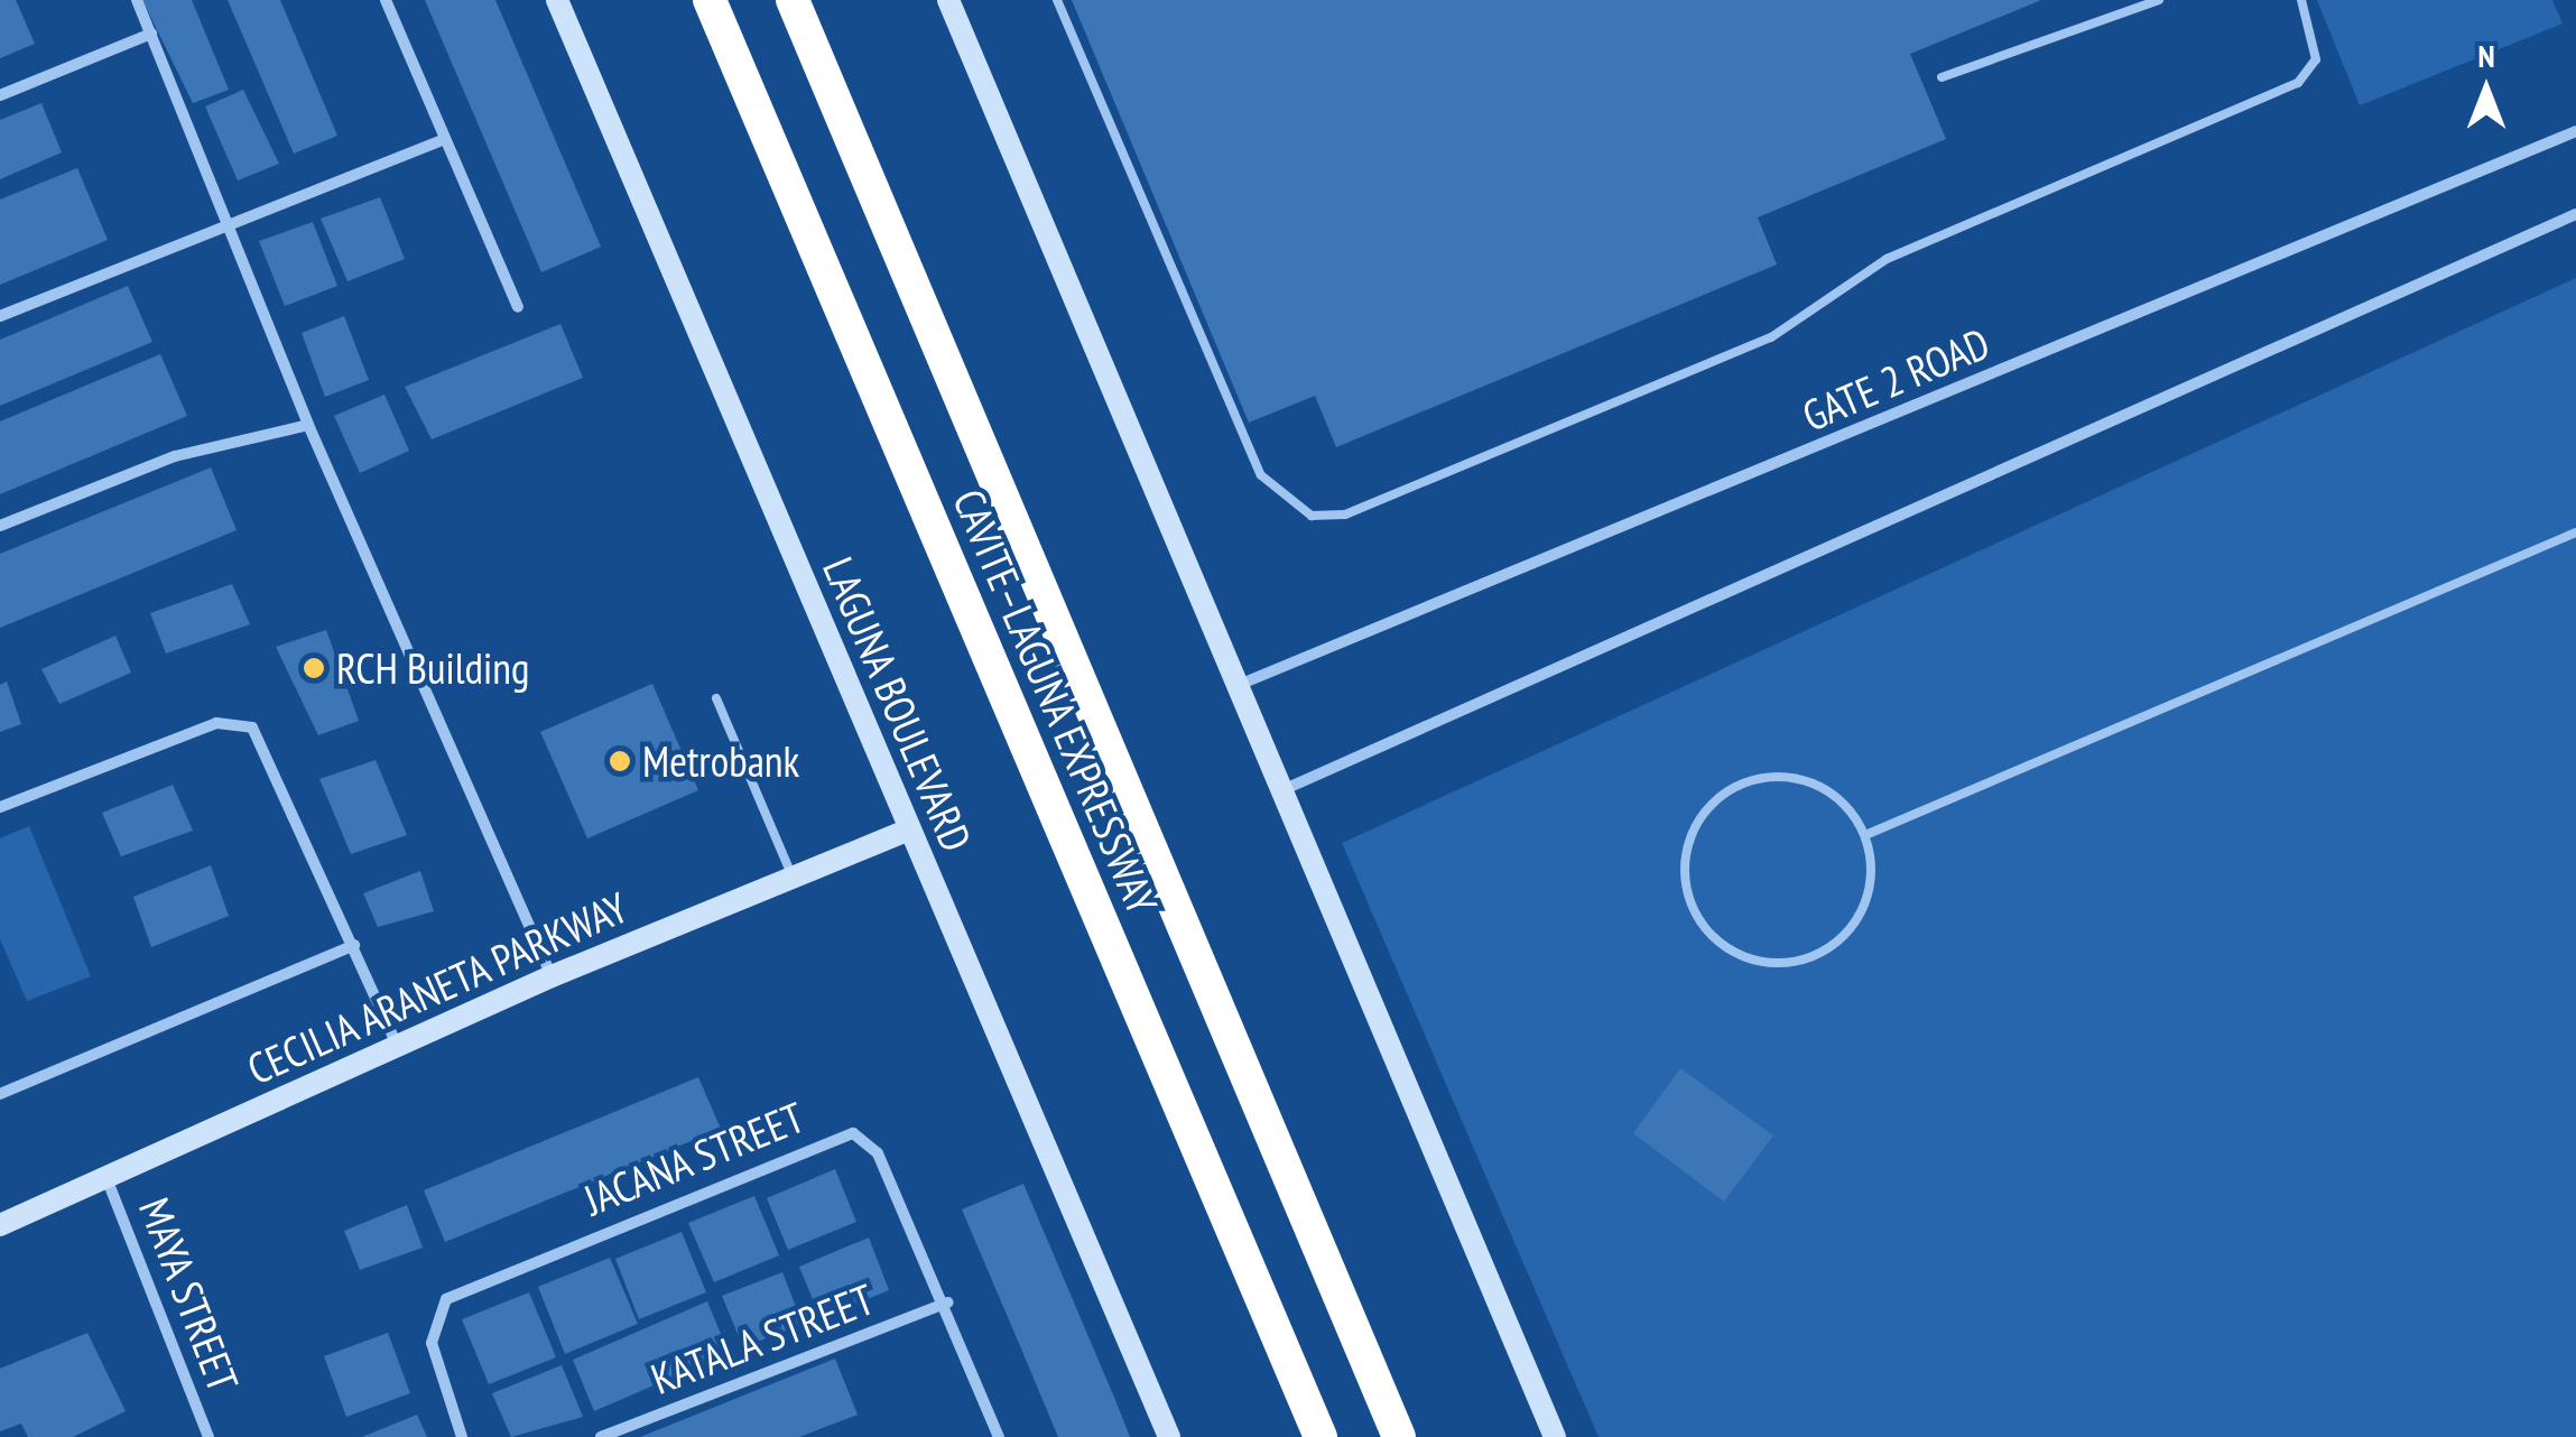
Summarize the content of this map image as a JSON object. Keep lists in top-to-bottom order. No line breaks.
{"streets":{"highway":["CAVITE–LAGUNA EXPRESSWAY"],"main road":["LAGUNA BOULEVARD","CECILIA ARANETA PARKWAY"],"street":["GATE 2 ROAD","JACANA STREET","MAYA STREET","KATALA STREET"]},"crossings":[["LAGUNA BOULEVARD","CECILIA ARANETA PARKWAY"],["CECILIA ARANETA PARKWAY","MAYA STREET"],["JACANA STREET","KATALA STREET"]],"places":["RCH Building","Metrobank"],"north":"top"}
